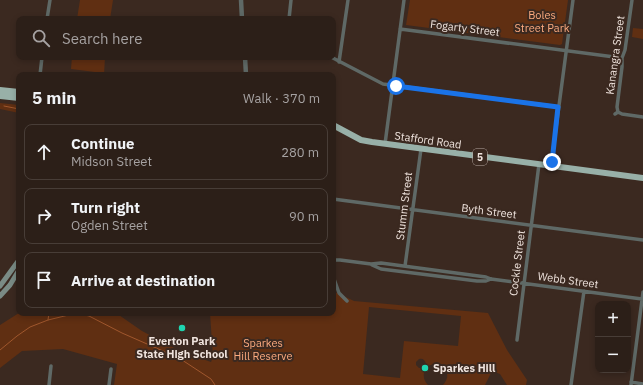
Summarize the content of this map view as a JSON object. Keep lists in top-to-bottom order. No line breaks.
{"streets":{"highway":["Stafford Road","5"],"street":["Fogarty Street","Kanangra Street","Stumm Street","Byth Street","Cockle Street","Webb Street"]},"crossings":[["Fogarty Street","Kanangra Street"],["Stafford Road","Stumm Street"],["Stafford Road","Cockle Street"],["Stumm Street","Byth Street"],["Stumm Street","Webb Street"],["Byth Street","Cockle Street"],["Cockle Street","Webb Street"]],"parks":["Boles Street Park","Sparkes Hill Reserve"],"places":["Everton Park State High School","Sparkes Hill"],"page":{"search":"Search here","heading":["5 min","Walk · 370 m"],"list":[["Continue","Midson Street","280 m"],["Turn right","Ogden Street","90 m"],"Arrive at destination"],"map_buttons":["+","−"]}}
